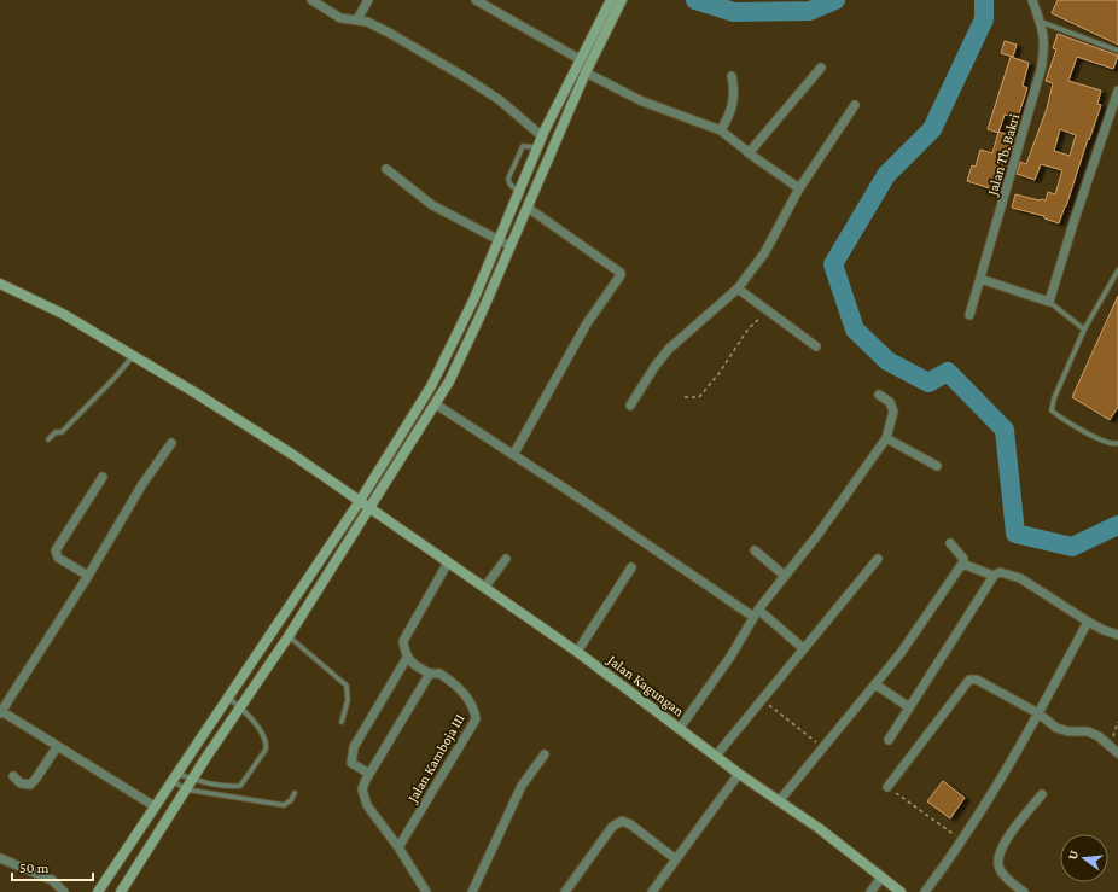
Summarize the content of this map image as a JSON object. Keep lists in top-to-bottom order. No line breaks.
{"streets":{"main road":["Jalan Kagungan"],"street":["Jalan Tb. Bakri","Jalan Kamboja III"]},"scale_bar":"50 m","north":"left"}
